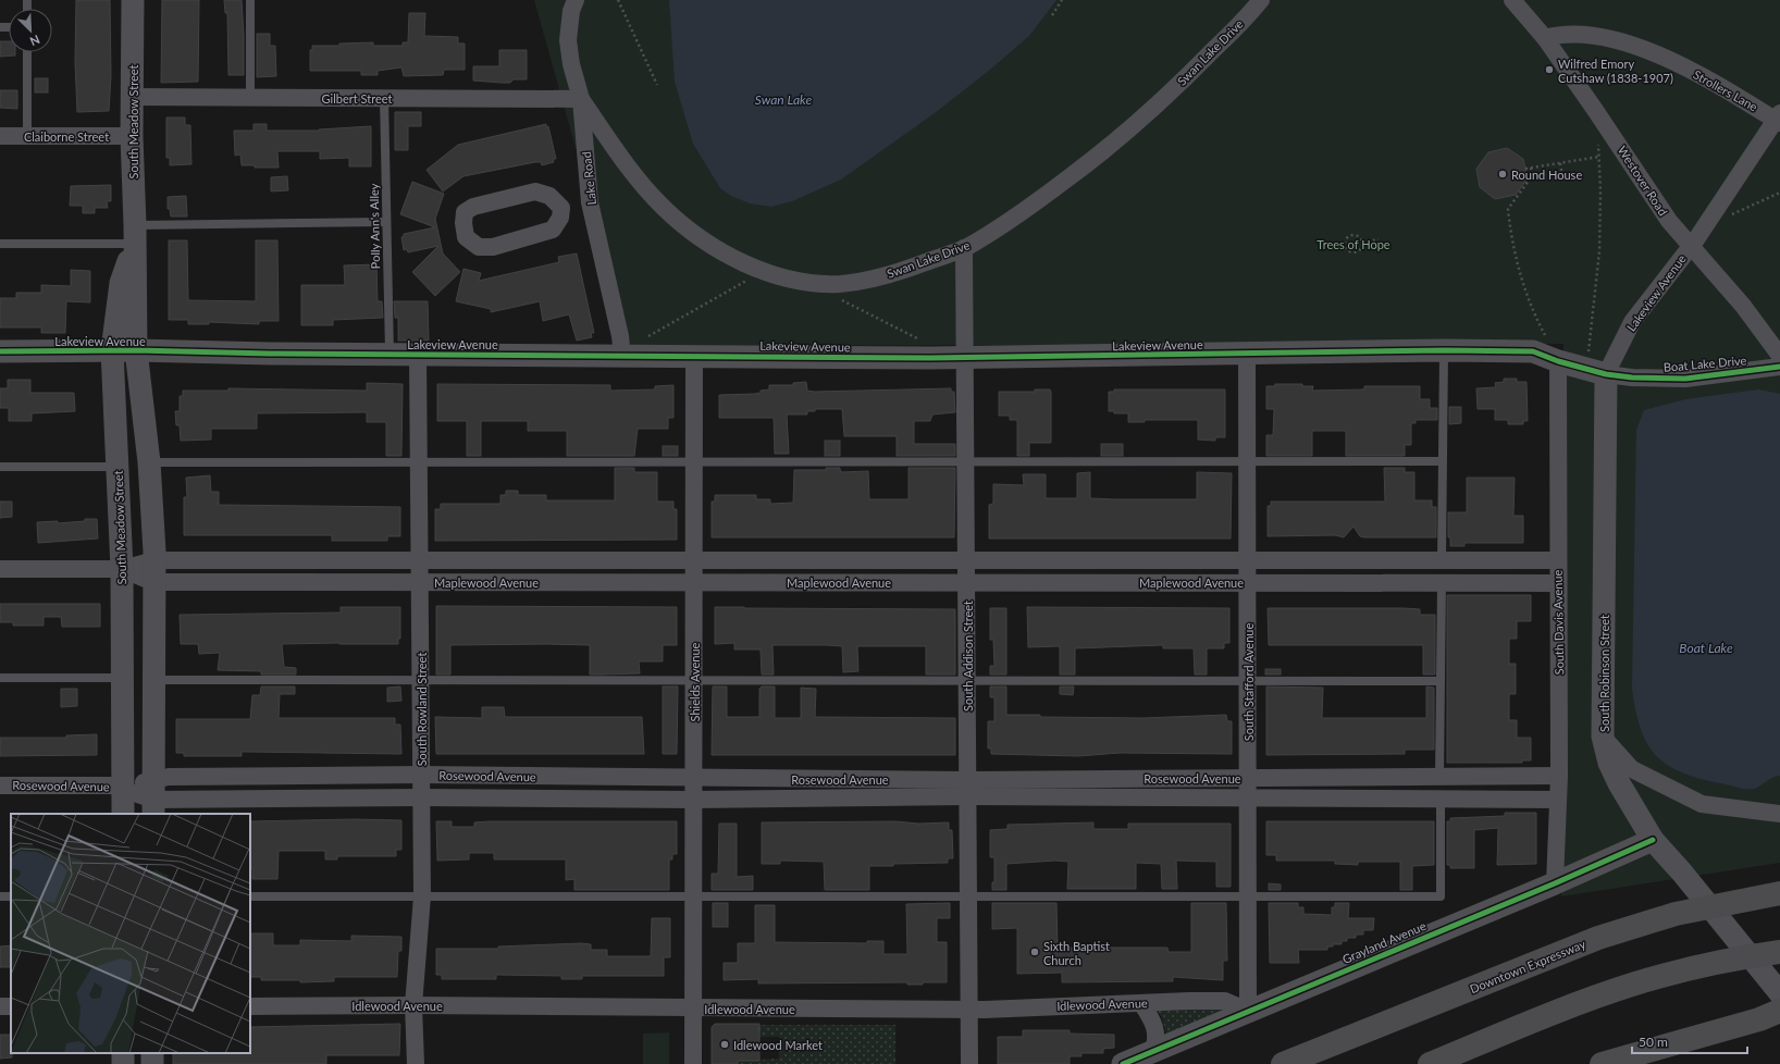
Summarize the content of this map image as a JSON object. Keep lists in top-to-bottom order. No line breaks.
{"streets":{"highway":["Downtown Expressway"],"street":["Swan Lake Drive","Strollers Lane","Gilbert Street","South Meadow Street","Claiborne Street","Lake Road","Westover Road","Lakeview Avenue","Boat Lake Drive","Maplewood Avenue","South Davis Avenue","South Addison Street","South Robinson Street","Shields Avenue","South Stafford Avenue","South Rowland Street","Rosewood Avenue","Grayland Avenue","Idlewood Avenue"],"lane":["Polly Ann's Alley"]},"crossings":[["Swan Lake Drive","Gilbert Street"],["Swan Lake Drive","Lake Road"],["Swan Lake Drive","South Addison Street"],["Strollers Lane","Westover Road"],["Strollers Lane","Lakeview Avenue"],["Gilbert Street","South Meadow Street"],["Gilbert Street","Lake Road"],["Gilbert Street","Polly Ann's Alley"],["South Meadow Street","Claiborne Street"],["South Meadow Street","Lakeview Avenue"],["South Meadow Street","Maplewood Avenue"],["South Meadow Street","Rosewood Avenue"],["Lake Road","Lakeview Avenue"],["Westover Road","Lakeview Avenue"],["Polly Ann's Alley","Lakeview Avenue"],["Lakeview Avenue","Boat Lake Drive"],["Lakeview Avenue","South Davis Avenue"],["Lakeview Avenue","South Addison Street"],["Lakeview Avenue","South Robinson Street"],["Lakeview Avenue","Shields Avenue"],["Lakeview Avenue","South Stafford Avenue"],["Lakeview Avenue","South Rowland Street"],["Boat Lake Drive","South Robinson Street"],["Maplewood Avenue","South Davis Avenue"],["Maplewood Avenue","South Addison Street"],["Maplewood Avenue","Shields Avenue"],["Maplewood Avenue","South Stafford Avenue"],["Maplewood Avenue","South Rowland Street"],["South Davis Avenue","Rosewood Avenue"],["South Davis Avenue","Grayland Avenue"],["South Addison Street","Rosewood Avenue"],["South Addison Street","Idlewood Avenue"],["South Robinson Street","Grayland Avenue"],["Shields Avenue","Rosewood Avenue"],["Shields Avenue","Idlewood Avenue"],["South Stafford Avenue","Rosewood Avenue"],["South Stafford Avenue","Grayland Avenue"],["South Stafford Avenue","Idlewood Avenue"],["South Rowland Street","Rosewood Avenue"],["South Rowland Street","Idlewood Avenue"],["Grayland Avenue","Idlewood Avenue"]],"water":["Swan Lake","Boat Lake"],"parks":["Trees of Hope"],"places":["Wilfred Emory Cutshaw (1838-1907)","Round House","Sixth Baptist Church","Idlewood Market"],"scale_bar":"50 m","north":"bottom right"}
